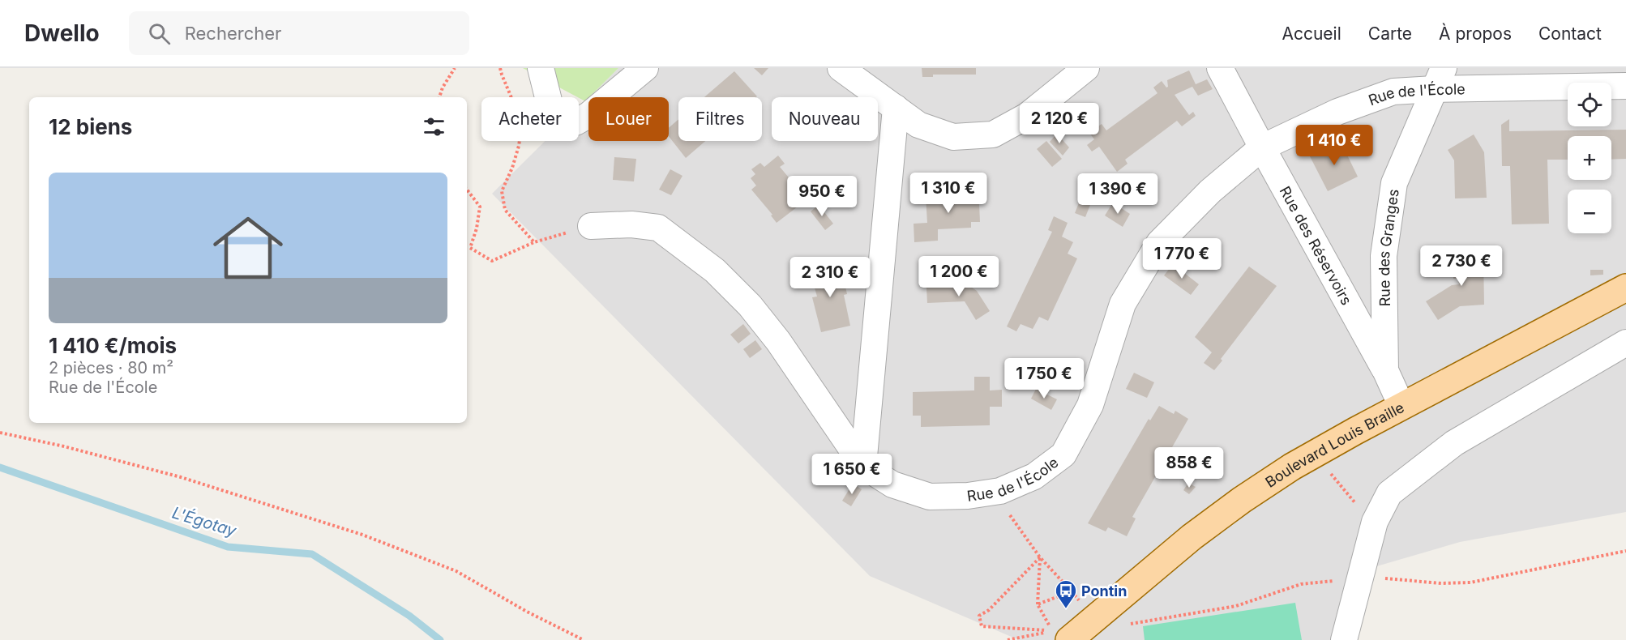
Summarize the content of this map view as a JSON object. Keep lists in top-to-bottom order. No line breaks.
{"streets":{"main road":["Boulevard Louis Braille"],"street":["Rue de l'École","Rue des Réservoirs","Rue des Granges"]},"crossings":[["Rue de l'École","Rue des Réservoirs"],["Rue de l'École","Rue des Granges"],["Rue des Réservoirs","Rue des Granges"],["Rue des Granges","Boulevard Louis Braille"]],"water":["L'Égotay"],"places":{"bus stop":["Pontin"]},"page":{"header":"Dwello","search":"Rechercher","nav":["Accueil","Carte","À propos","Contact"],"map_buttons":["+","−"],"chip":["Acheter","Louer","Filtres","Nouveau"],"heading":"12 biens","price":["2 120 €","1 410 €","1 310 €","1 390 €","950 €","1 770 €","2 730 €","1 200 €","2 310 €","1 750 €","858 €","1 650 €"],"list":[{"name":"1 410 €/mois","note":"2 pièces · 80 m² · Rue de l'École"}]}}
